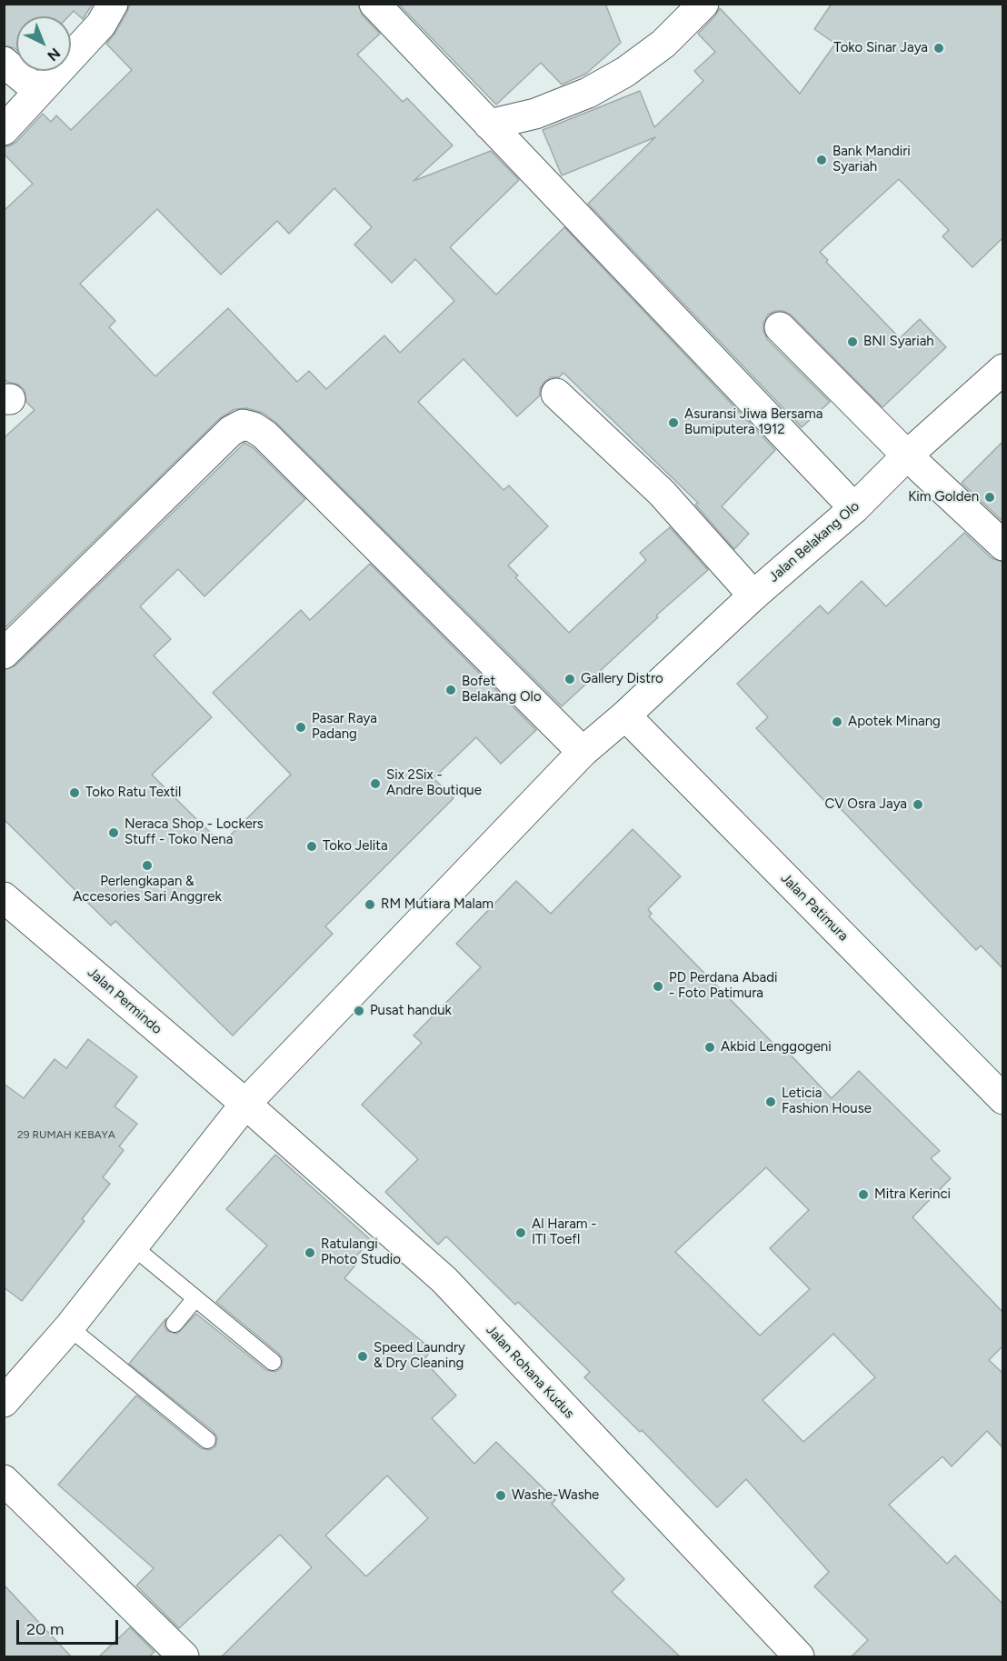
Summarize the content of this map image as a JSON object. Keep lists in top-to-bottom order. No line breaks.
{"streets":{"street":["Jalan Belakang Olo","Jalan Patimura","Jalan Permindo","Jalan Rohana Kudus"]},"crossings":[["Jalan Belakang Olo","Jalan Patimura"],["Jalan Belakang Olo","Jalan Permindo"],["Jalan Belakang Olo","Jalan Rohana Kudus"],["Jalan Permindo","Jalan Rohana Kudus"]],"places":["Toko Sinar Jaya","Bank Mandiri Syariah","BNI Syariah","Asuransi Jiwa Bersama Bumiputera 1912","Kim Golden","Gallery Distro","Bofet Belakang Olo","Apotek Minang","Pasar Raya Padang","Six 2Six - Andre Boutique","Toko Ratu Textil","CV Osra Jaya","Neraca Shop - Lockers Stuff - Toko Nena","Toko Jelita","Perlengkapan & Accesories Sari Anggrek","RM Mutiara Malam","PD Perdana Abadi - Foto Patimura","Pusat handuk","Akbid Lenggogeni","Leticia Fashion House","Mitra Kerinci","Al Haram - ITI Toefl","Ratulangi Photo Studio","Speed Laundry & Dry Cleaning","Washe-Washe"],"house_numbers":["29 RUMAH KEBAYA"],"scale_bar":"20 m","north":"bottom right"}
